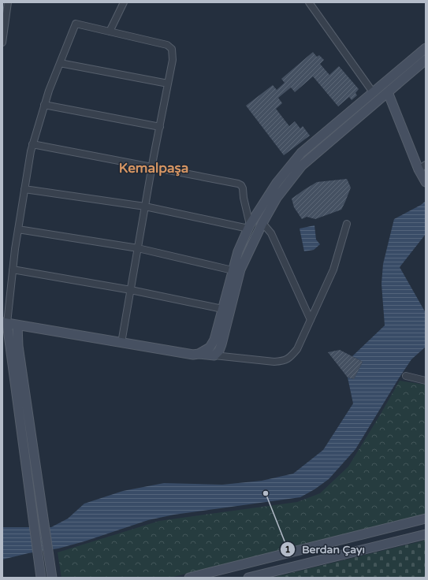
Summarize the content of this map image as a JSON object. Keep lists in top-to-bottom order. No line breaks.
{"districts":["Kemalpaşa"],"places":["Berdan Çayı"]}
